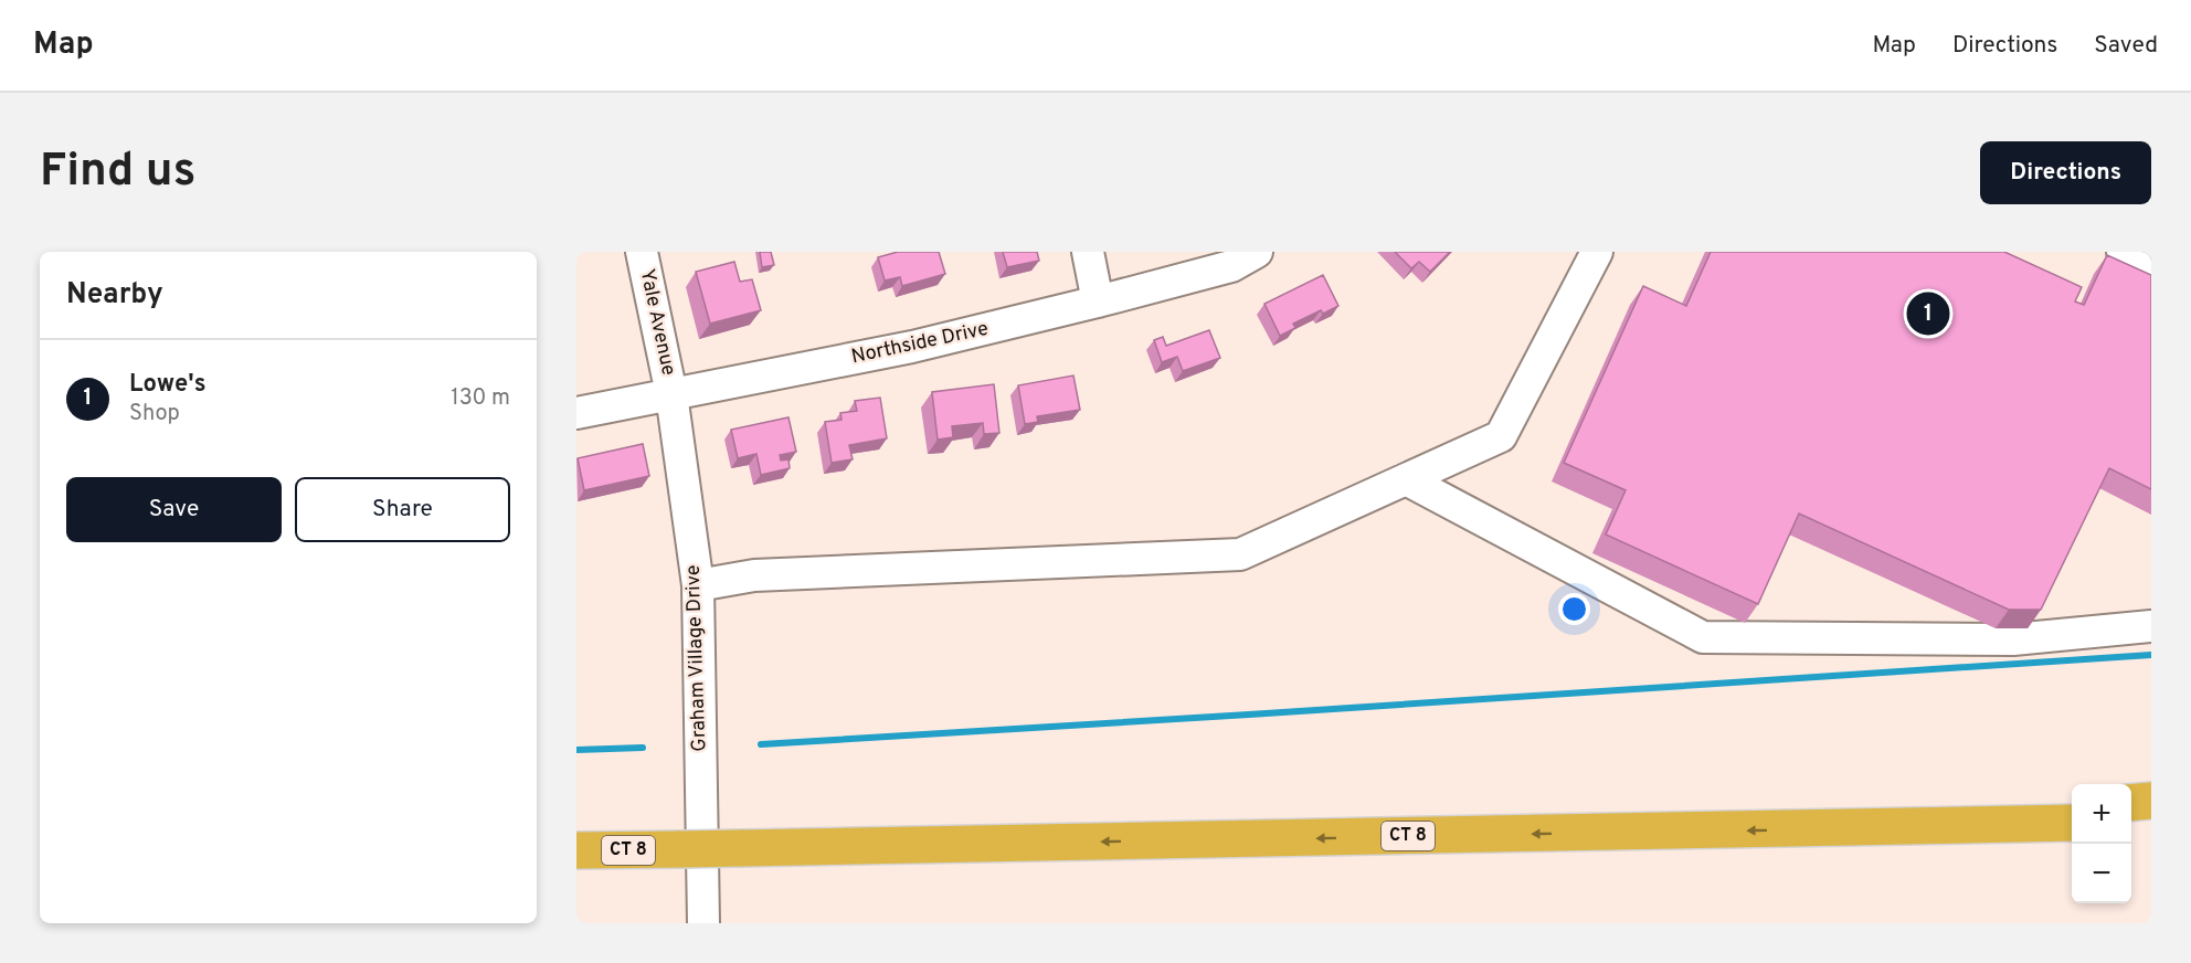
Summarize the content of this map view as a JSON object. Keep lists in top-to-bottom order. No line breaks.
{"streets":{"highway":["CT 8"],"street":["Yale Avenue","Northside Drive","Graham Village Drive"]},"crossings":[["Yale Avenue","Northside Drive"],["Yale Avenue","Graham Village Drive"],["Northside Drive","Graham Village Drive"]],"page":{"header":"Map","nav":["Map","Directions","Saved"],"buttons":["Directions",["Save","Share"]],"title":"Find us","heading":"Nearby","pins":"1","list":[{"mark":"1","name":"Lowe's","note":"Shop","value":"130 m"}],"map_buttons":["+","−"]}}
